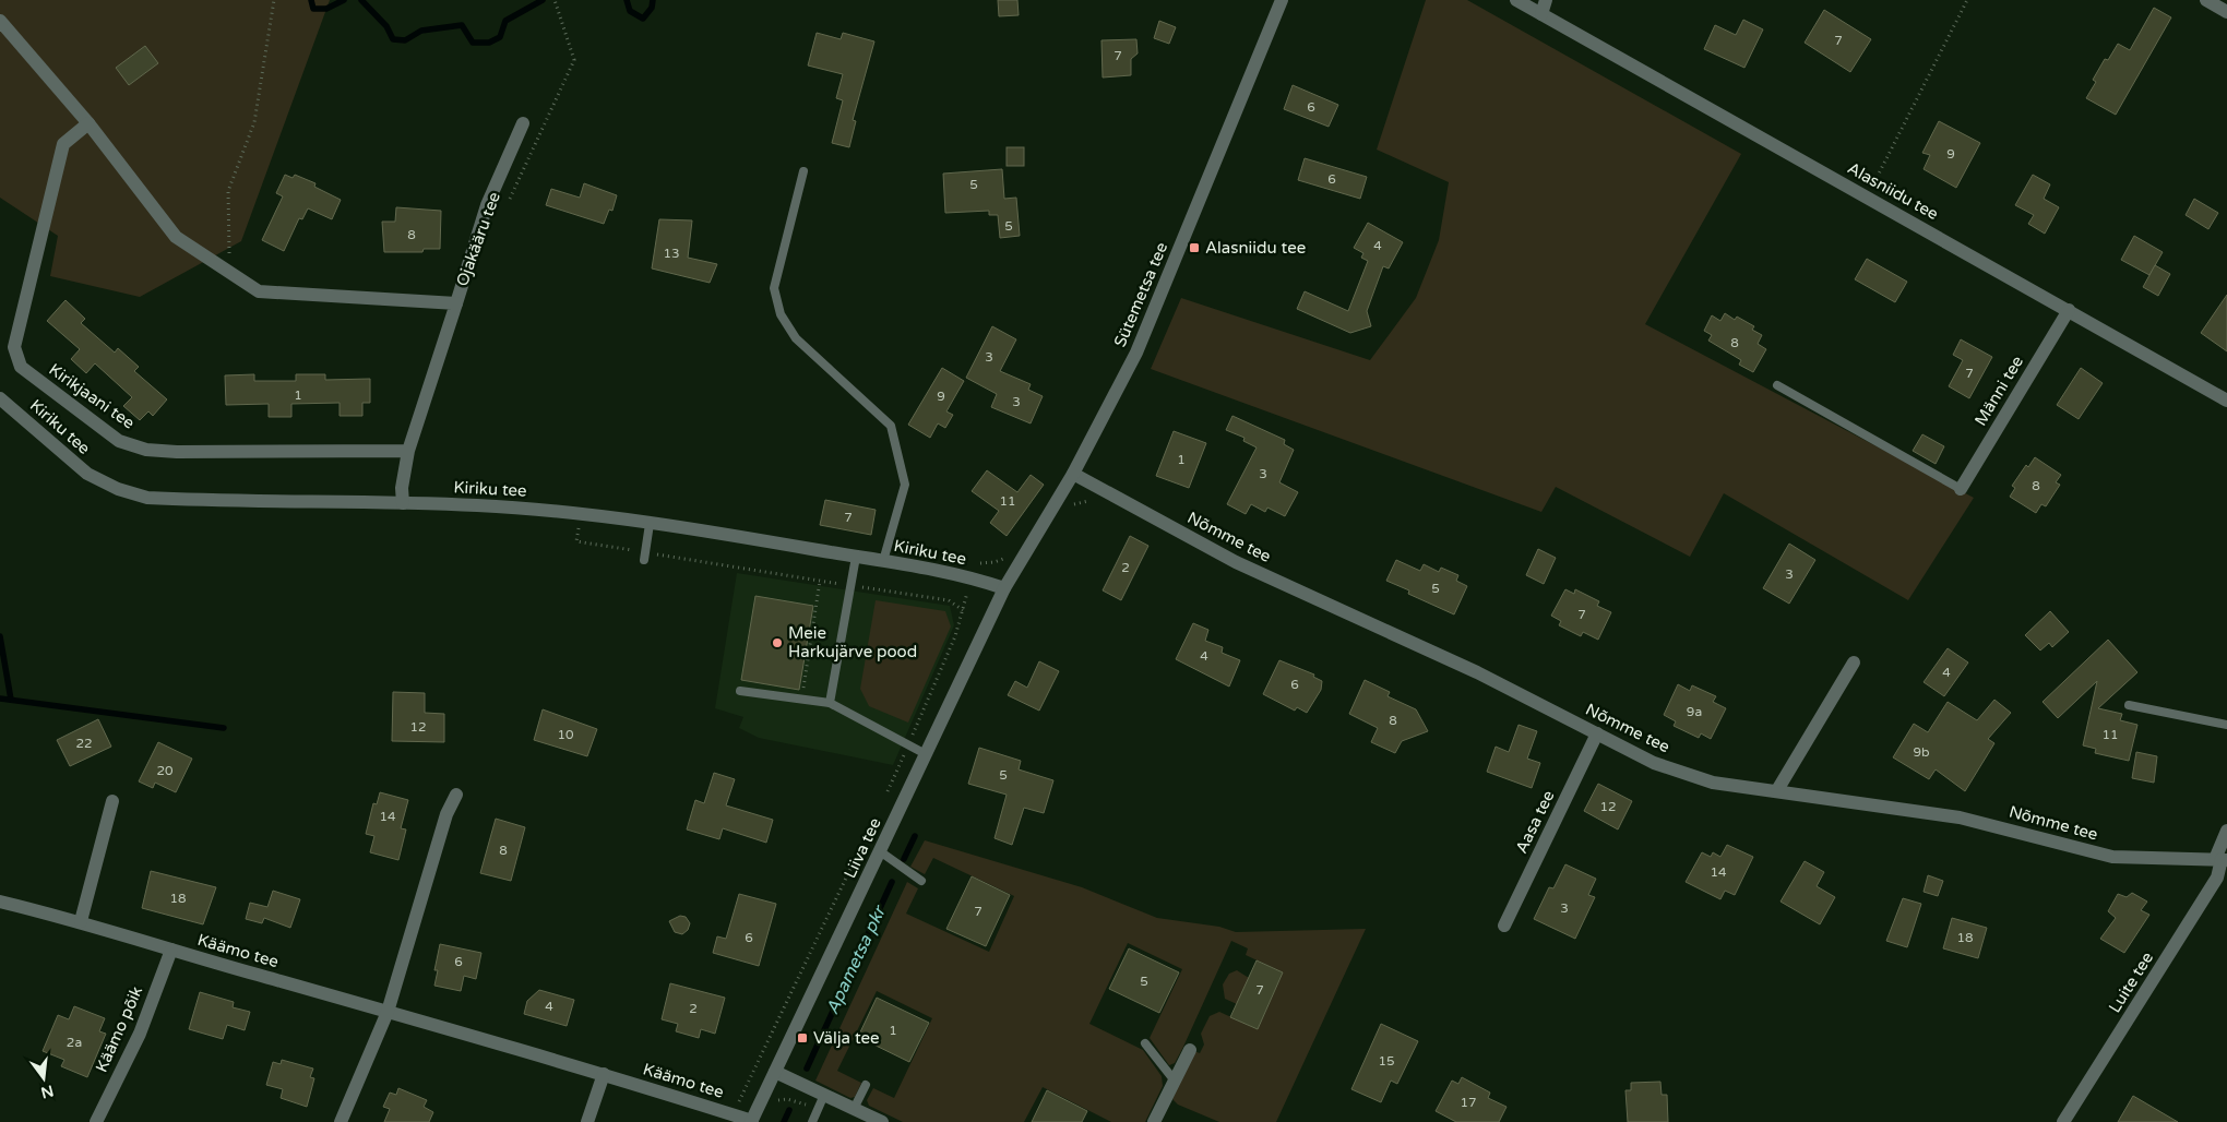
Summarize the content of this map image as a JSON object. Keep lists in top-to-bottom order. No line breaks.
{"streets":{"street":["Alasniidu tee","Ojakääru tee","Sütemetsa tee","Männi tee","Kirikjaani tee","Kiriku tee","Nõmme tee","Aasa tee","Liiva tee","Käämo tee","Luite tee","Käämo põik"]},"crossings":[["Alasniidu tee","Männi tee"],["Sütemetsa tee","Kiriku tee"],["Sütemetsa tee","Nõmme tee"],["Sütemetsa tee","Liiva tee"],["Kiriku tee","Liiva tee"],["Nõmme tee","Aasa tee"],["Nõmme tee","Luite tee"],["Liiva tee","Käämo tee"],["Käämo tee","Käämo põik"]],"water":["Apametsa pkr"],"places":{"transit":["Alasniidu tee","Välja tee"],"other":["Meie Harkujärve pood"]},"house_numbers":["7","7","6","9","6","5","5","8","4","13","8","3","7","1","9","3","1","3","8","11","7","2","3","5","7","4","4","6","9a","8","12","10","11","22","9b","20","5","12","14","8","14","18","3","7","6","18","6","5","7","4","2","1","2a","15","17"],"north":"bottom"}
